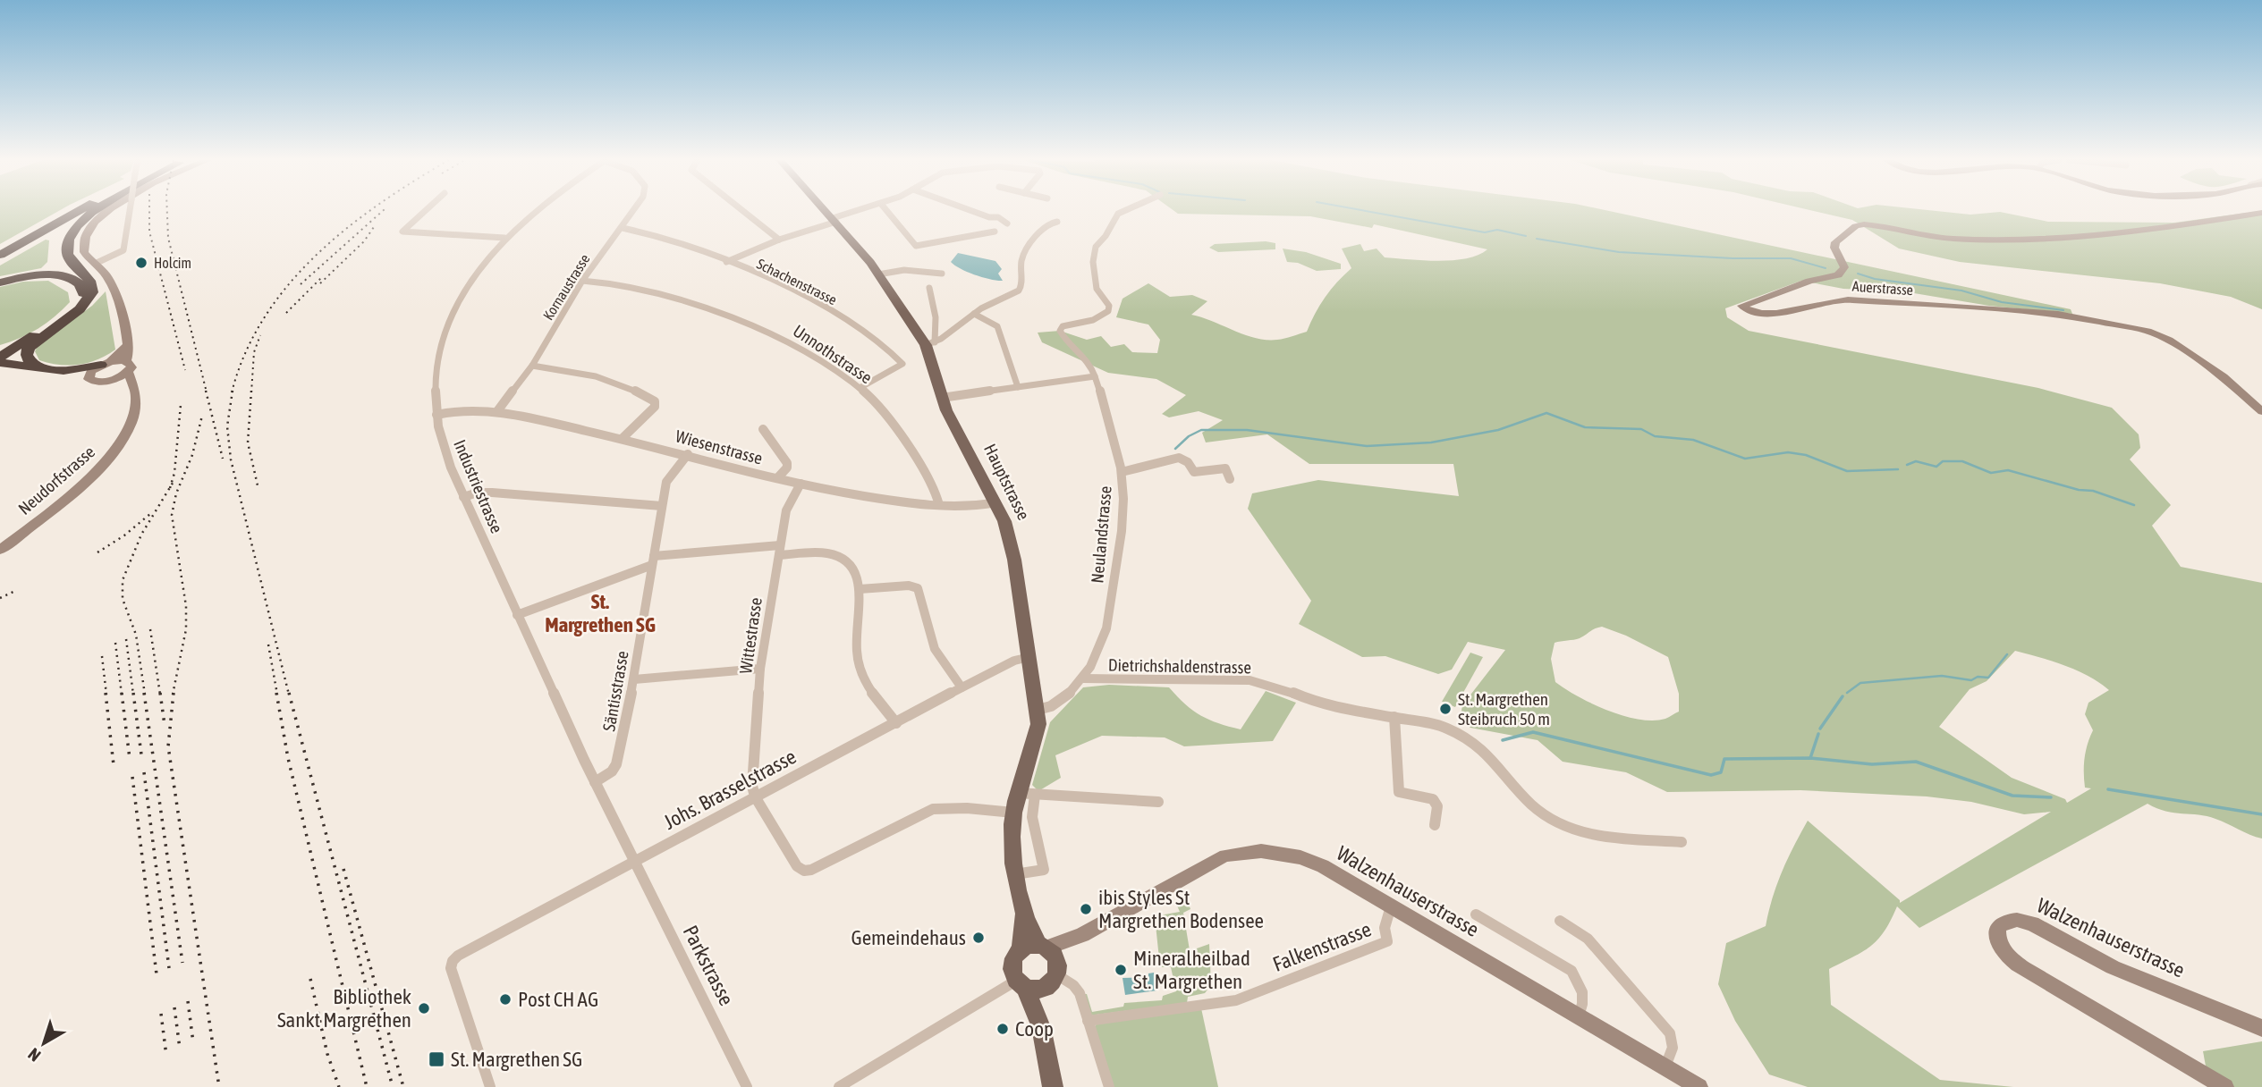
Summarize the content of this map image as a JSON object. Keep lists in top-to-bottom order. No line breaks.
{"streets":{"main road":["Hauptstrasse"],"street":["Schachenstrasse","Kornaustrasse","Auerstrasse","Unnothstrasse","Wiesenstrasse","Neudorfstrasse","Industriestrasse","Neulandstrasse","Wittestrasse","Dietrichshaldenstrasse","Säntisstrasse","Johs. Brasselstrasse","Walzenhauserstrasse","Falkenstrasse","Parkstrasse"]},"crossings":[["Schachenstrasse","Kornaustrasse"],["Schachenstrasse","Unnothstrasse"],["Kornaustrasse","Unnothstrasse"],["Kornaustrasse","Wiesenstrasse"],["Unnothstrasse","Wiesenstrasse"],["Wiesenstrasse","Hauptstrasse"],["Wiesenstrasse","Industriestrasse"],["Wiesenstrasse","Wittestrasse"],["Wiesenstrasse","Säntisstrasse"],["Hauptstrasse","Neulandstrasse"],["Hauptstrasse","Johs. Brasselstrasse"],["Hauptstrasse","Walzenhauserstrasse"],["Industriestrasse","Säntisstrasse"],["Industriestrasse","Johs. Brasselstrasse"],["Industriestrasse","Parkstrasse"],["Neulandstrasse","Dietrichshaldenstrasse"],["Wittestrasse","Johs. Brasselstrasse"],["Johs. Brasselstrasse","Parkstrasse"],["Walzenhauserstrasse","Falkenstrasse"]],"districts":["St. Margrethen SG"],"places":{"other":["Holcim","St. Margrethen Steibruch 50 m","ibis Styles St Margrethen Bodensee","Gemeindehaus","Mineralheilbad St. Margrethen","Post CH AG","Bibliothek Sankt Margrethen","Coop"],"transit":["St. Margrethen SG"]},"north":"bottom left"}
